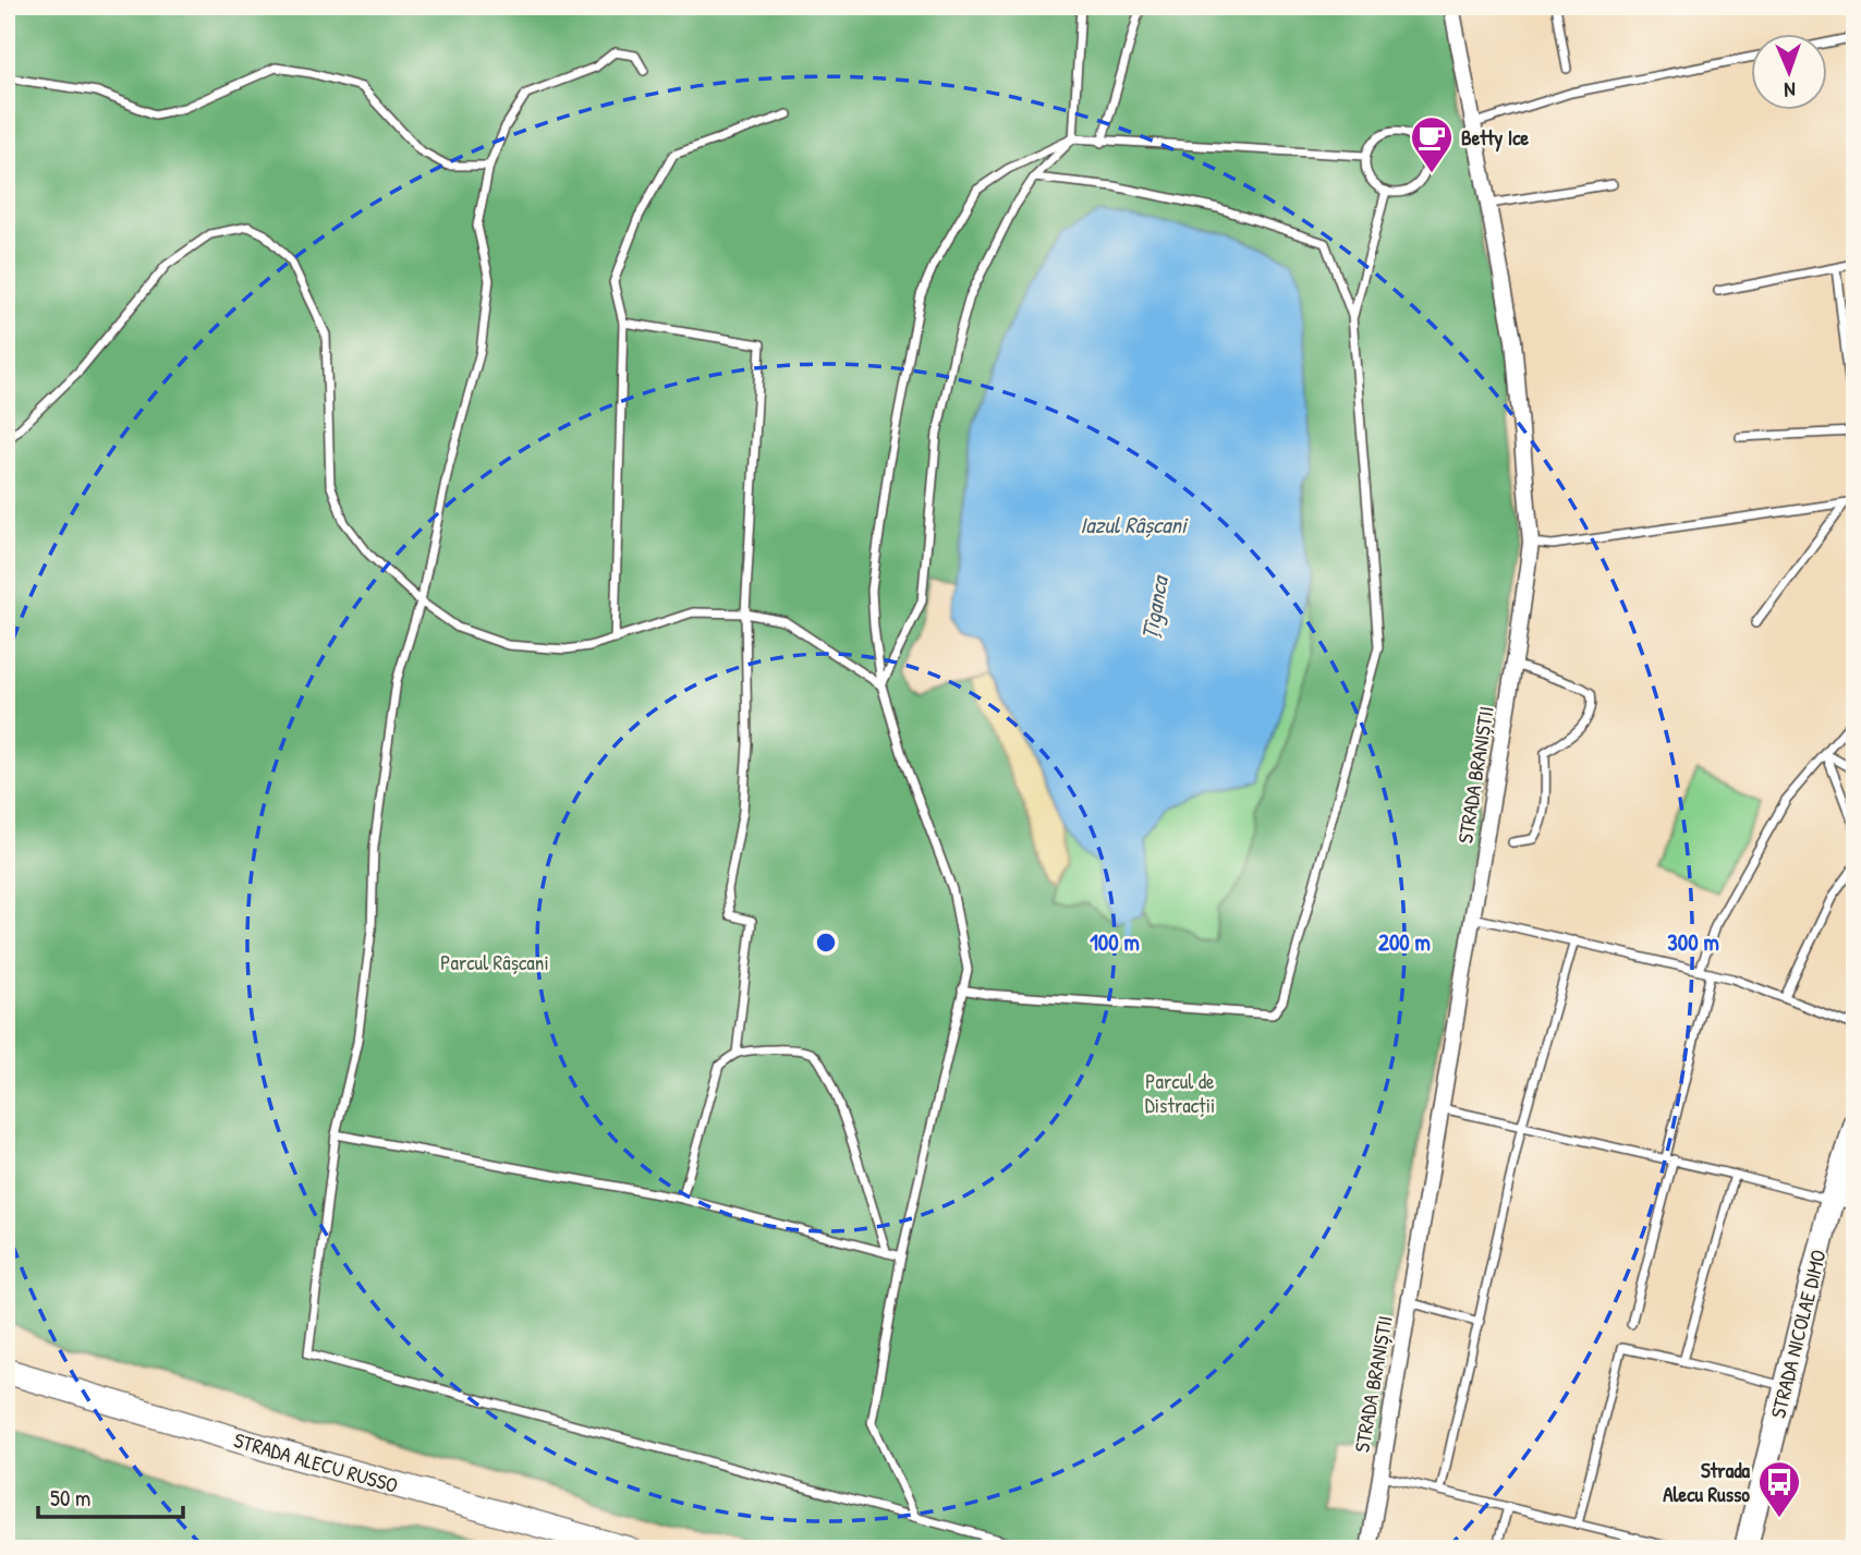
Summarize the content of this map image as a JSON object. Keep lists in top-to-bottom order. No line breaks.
{"streets":{"main road":["STRADA NICOLAE DIMO","STRADA ALECU RUSSO"],"street":["STRADA BRANIȘTII"]},"water":["Iazul Râșcani","Țîganca"],"parks":["Parcul Râșcani","Parcul de Distracții"],"places":{"cafe":["Betty Ice"],"bus stop":["Strada Alecu Russo"]},"scale_bar":"50 m","north":"bottom","rings":["100 m","200 m","300 m"]}
